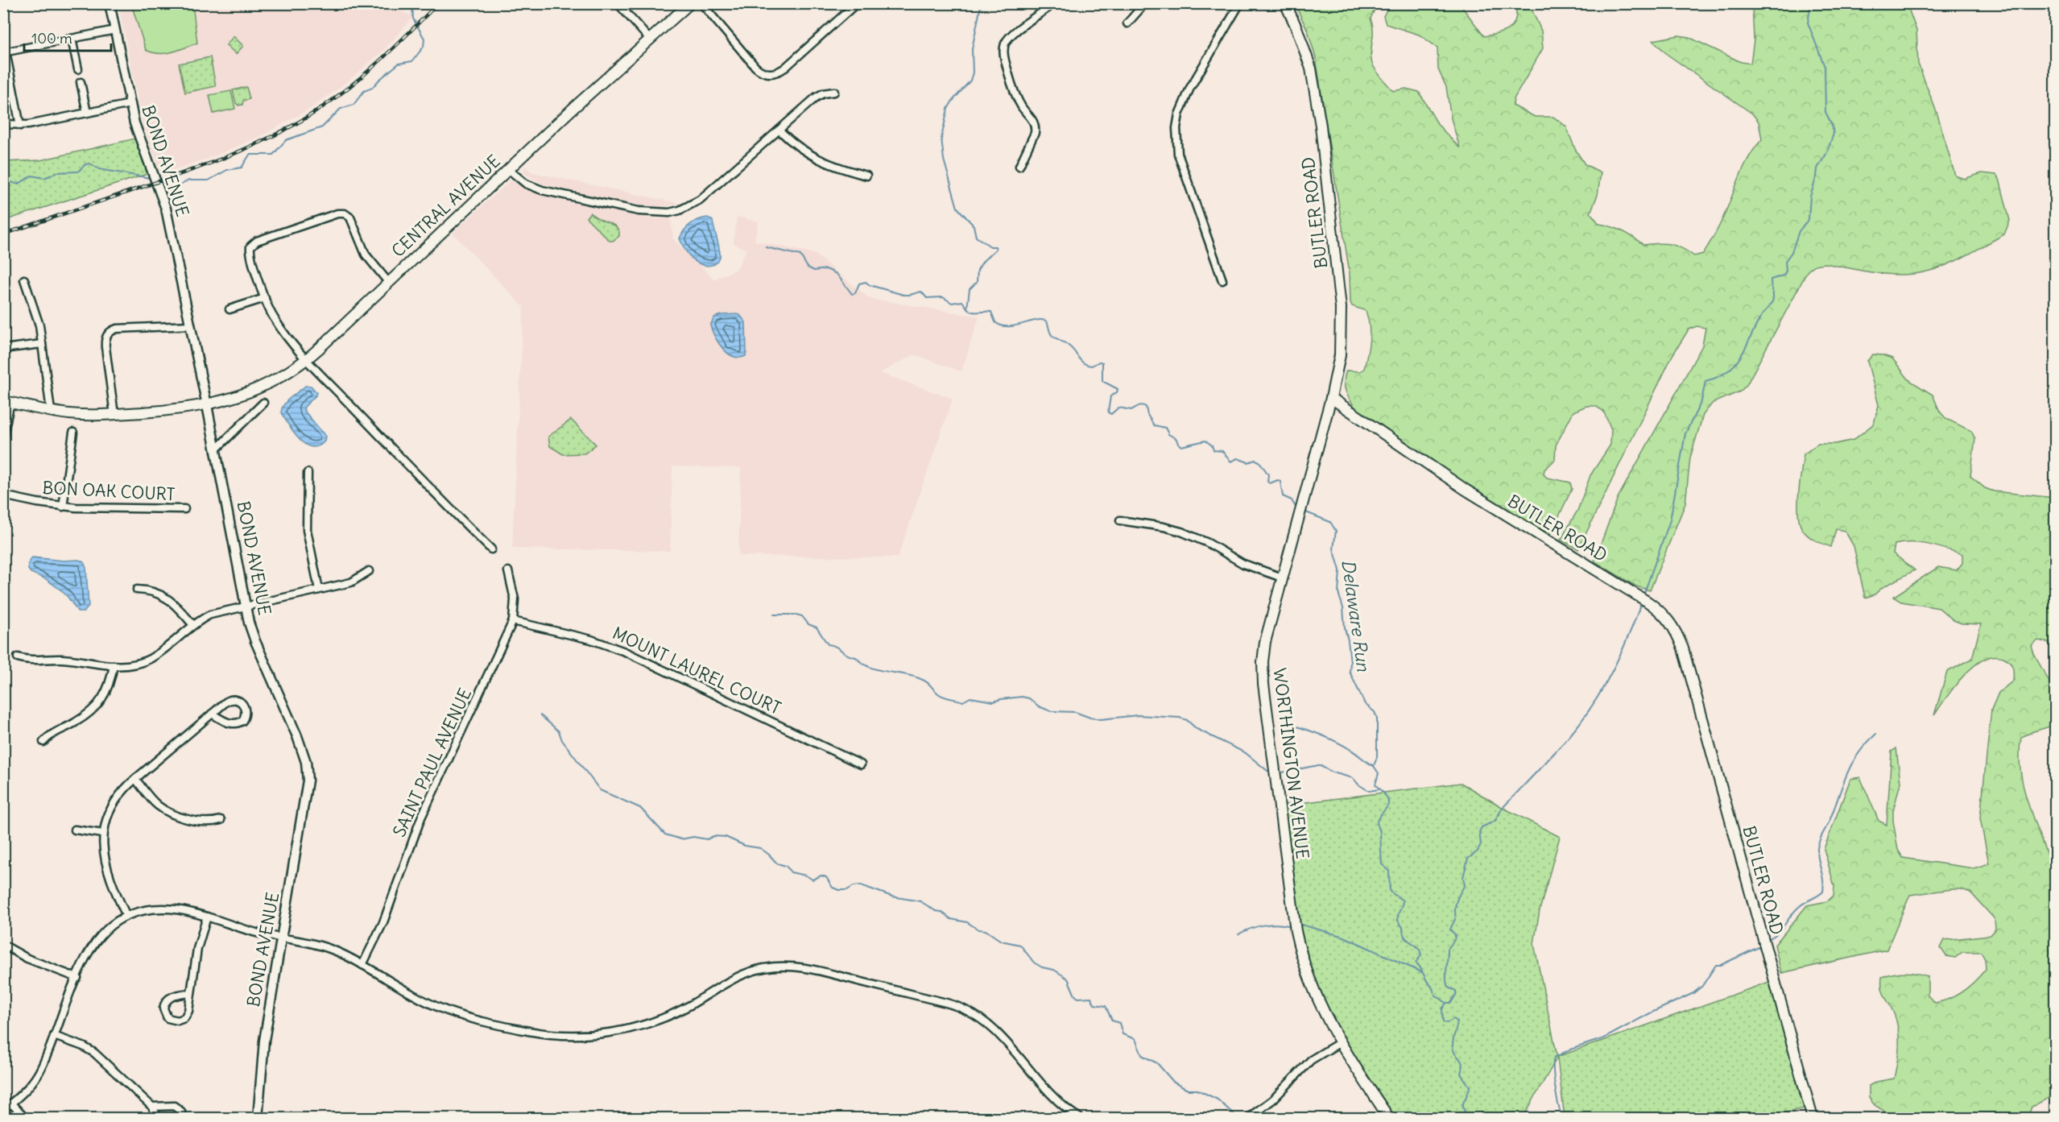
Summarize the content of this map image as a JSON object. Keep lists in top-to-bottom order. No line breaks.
{"streets":{"main road":["CENTRAL AVENUE","BUTLER ROAD","WORTHINGTON AVENUE"],"street":["BOND AVENUE","BON OAK COURT","MOUNT LAUREL COURT","SAINT PAUL AVENUE"]},"crossings":[["BOND AVENUE","CENTRAL AVENUE"],["BUTLER ROAD","WORTHINGTON AVENUE"],["MOUNT LAUREL COURT","SAINT PAUL AVENUE"]],"water":["Delaware Run"],"scale_bar":"100 m"}
